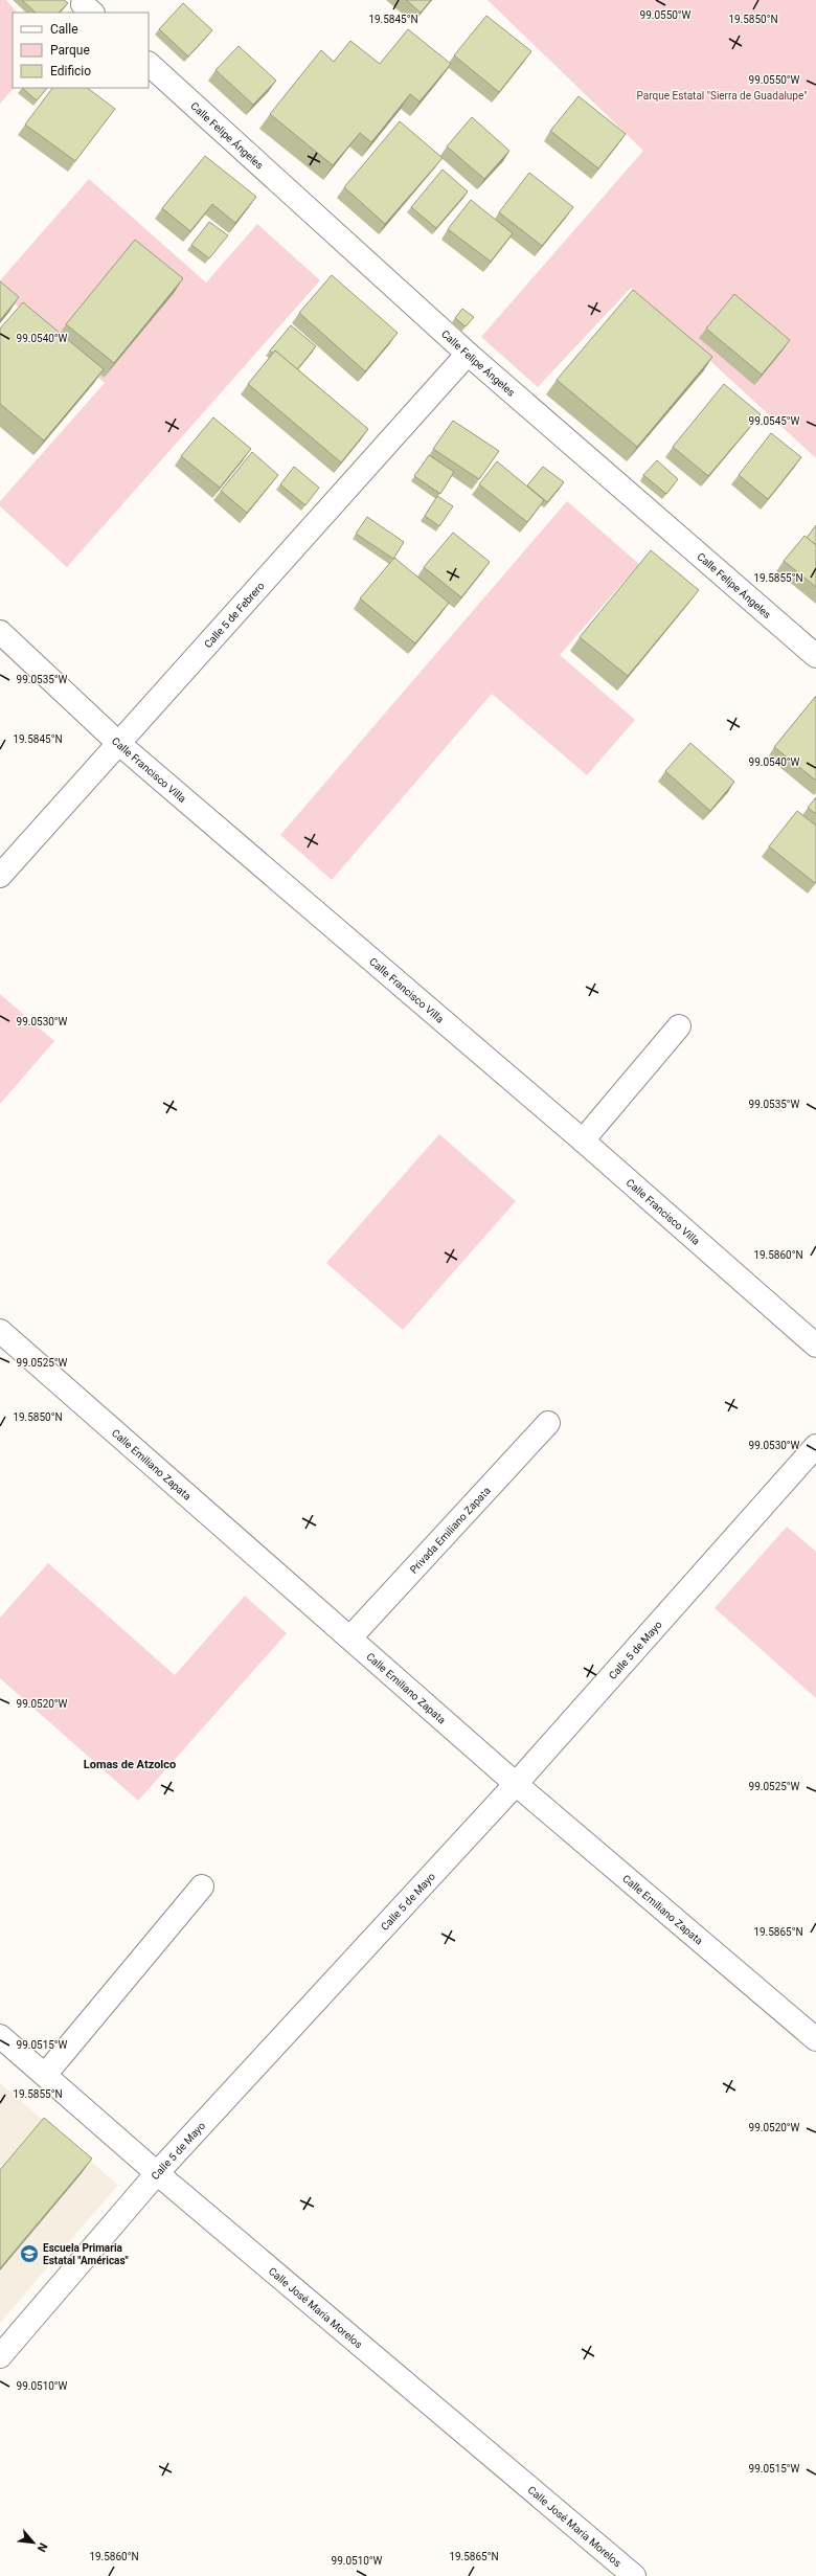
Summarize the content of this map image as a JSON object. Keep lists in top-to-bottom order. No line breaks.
{"streets":{"street":["Calle Felipe Ángeles","Calle 5 de Febrero","Calle Francisco Villa","Calle Emiliano Zapata","Privada Emiliano Zapata","Calle 5 de Mayo","Calle José María Morelos"]},"crossings":[["Calle Felipe Ángeles","Calle 5 de Febrero"],["Calle 5 de Febrero","Calle Francisco Villa"],["Calle Emiliano Zapata","Privada Emiliano Zapata"],["Calle Emiliano Zapata","Calle 5 de Mayo"],["Calle 5 de Mayo","Calle José María Morelos"]],"districts":["Lomas de Atzolco"],"parks":["Parque Estatal \"Sierra de Guadalupe\""],"places":{"school or university":["Escuela Primaria Estatal \"Américas\""]},"legend":["Calle","Parque","Edificio"],"north":"bottom right","coordinates":["99.0550°W","19.5845°N","19.5850°N","99.0540°W","99.0545°W","19.5855°N","99.0535°W","99.0530°W","19.5860°N","99.0525°W","99.0520°W","19.5865°N","99.0515°W","99.0510°W"]}
